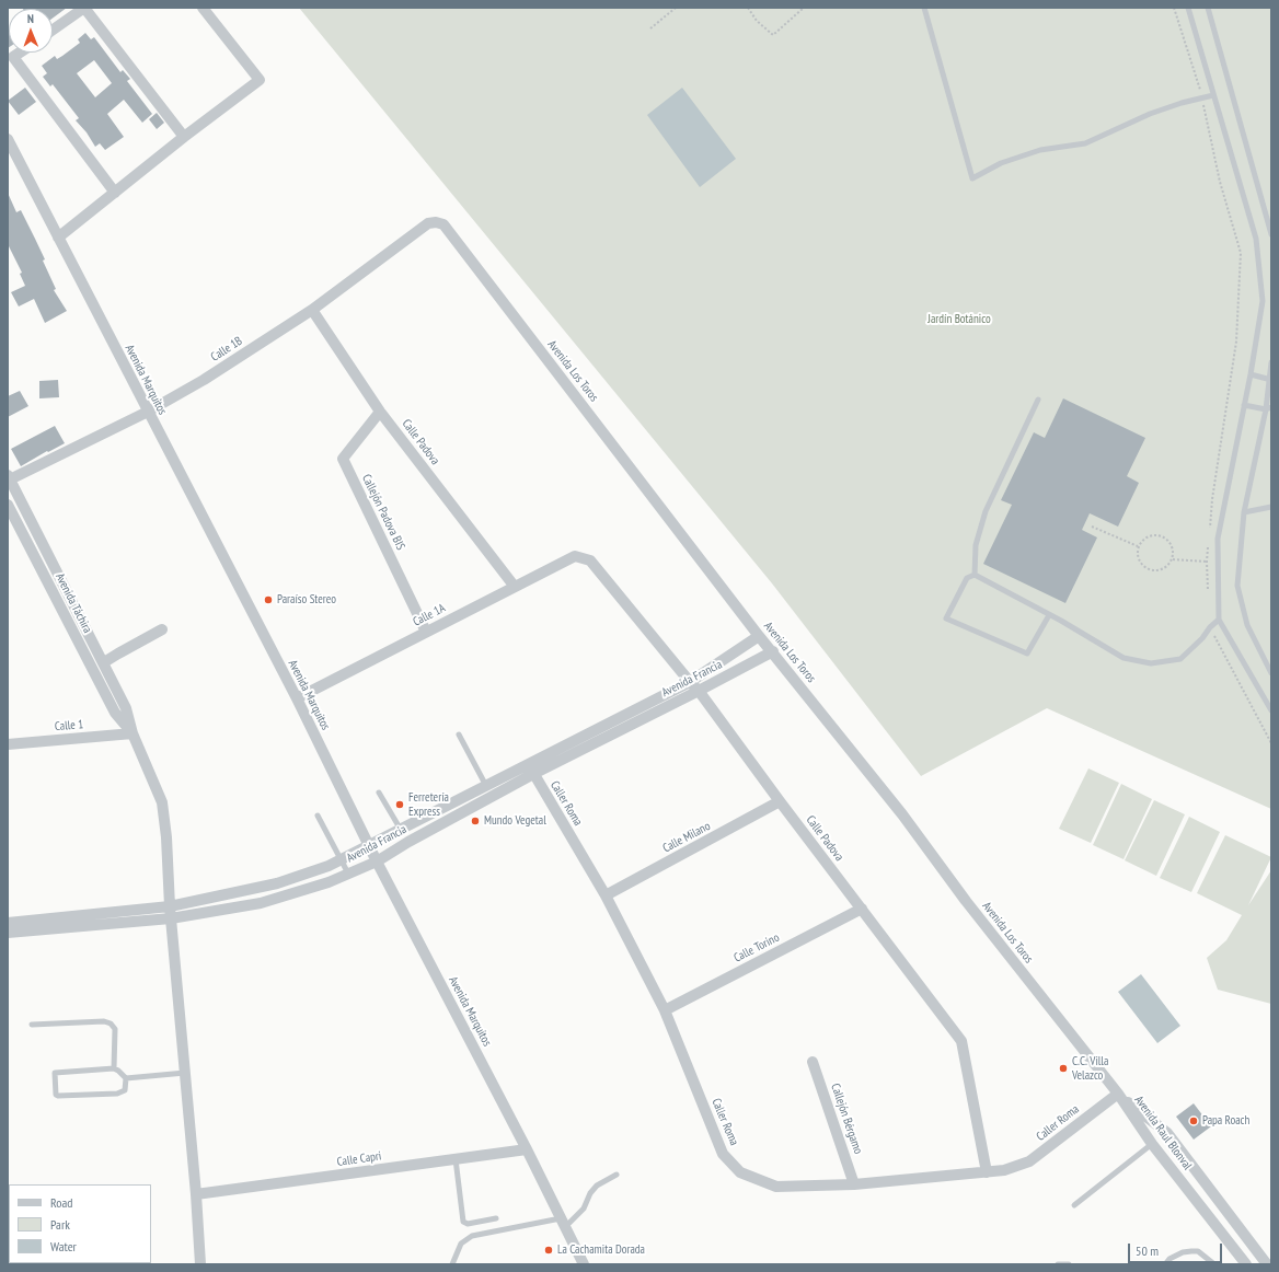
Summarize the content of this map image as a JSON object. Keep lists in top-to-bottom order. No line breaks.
{"streets":{"street":["Calle 1B","Avenida Los Toros","Avenida Marquitos","Calle Padova","Callejón Padova BIS","Avenida Táchira","Calle 1A","Avenida Francia","Calle 1","Caller Roma","Calle Milano","Calle Torino","Callejón Bérgamo","Avenida Raul Blonval","Calle Capri"]},"crossings":[["Calle 1B","Avenida Los Toros"],["Calle 1B","Avenida Marquitos"],["Calle 1B","Calle Padova"],["Avenida Los Toros","Avenida Francia"],["Avenida Los Toros","Caller Roma"],["Avenida Los Toros","Avenida Raul Blonval"],["Avenida Marquitos","Calle 1A"],["Avenida Marquitos","Avenida Francia"],["Avenida Marquitos","Calle Capri"],["Calle Padova","Callejón Padova BIS"],["Calle Padova","Calle 1A"],["Calle Padova","Avenida Francia"],["Calle Padova","Caller Roma"],["Calle Padova","Calle Milano"],["Calle Padova","Calle Torino"],["Callejón Padova BIS","Calle 1A"],["Avenida Táchira","Calle 1"],["Avenida Francia","Caller Roma"],["Caller Roma","Calle Milano"],["Caller Roma","Calle Torino"],["Caller Roma","Callejón Bérgamo"],["Caller Roma","Avenida Raul Blonval"]],"parks":["Jardín Botánico"],"places":["Paraíso Stereo","Ferretería Express","Mundo Vegetal","C.C. Villa Velazco","Papa Roach","La Cachamita Dorada"],"legend":["Road","Park","Water"],"scale_bar":"50 m","north":"top"}
